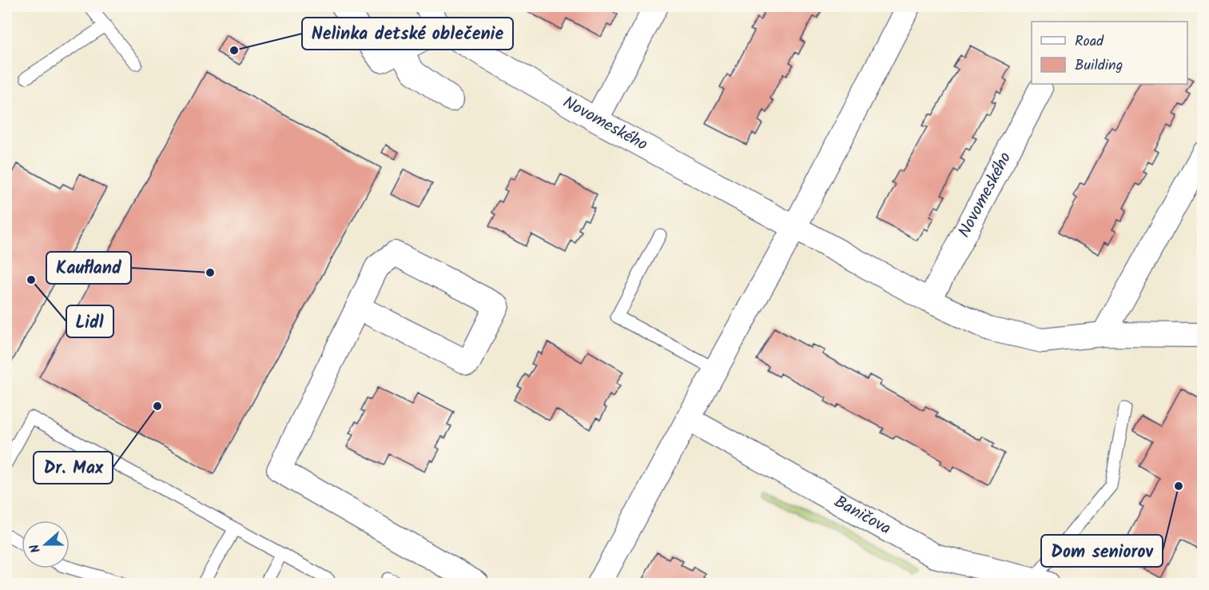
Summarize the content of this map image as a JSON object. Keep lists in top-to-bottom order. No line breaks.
{"streets":{"street":["Novomeského","Baničova"]},"places":["Nelinka detské oblečenie","Kaufland","Lidl","Dr. Max","Dom seniorov"],"legend":["Road","Building"],"north":"left"}
